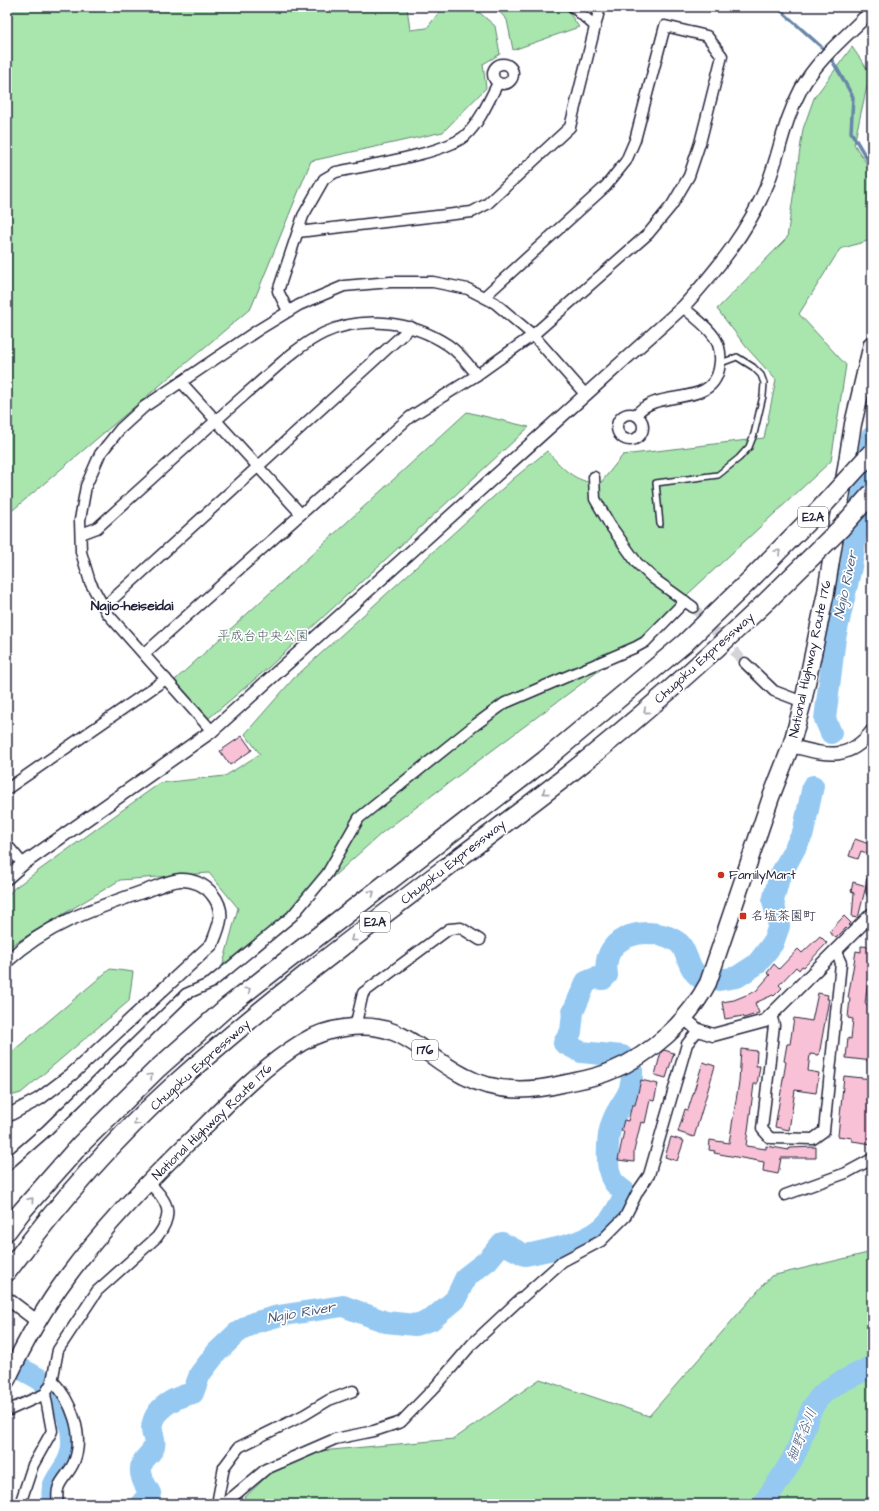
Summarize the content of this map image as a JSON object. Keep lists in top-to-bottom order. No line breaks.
{"streets":{"highway":["E2A","Chugoku Expressway","National Highway Route 176","176"]},"districts":["Najio-heiseidai"],"water":["Najio River","細野谷川"],"parks":["平成台中央公園"],"places":{"other":["FamilyMart"],"transit":["名塩茶園町"]}}
